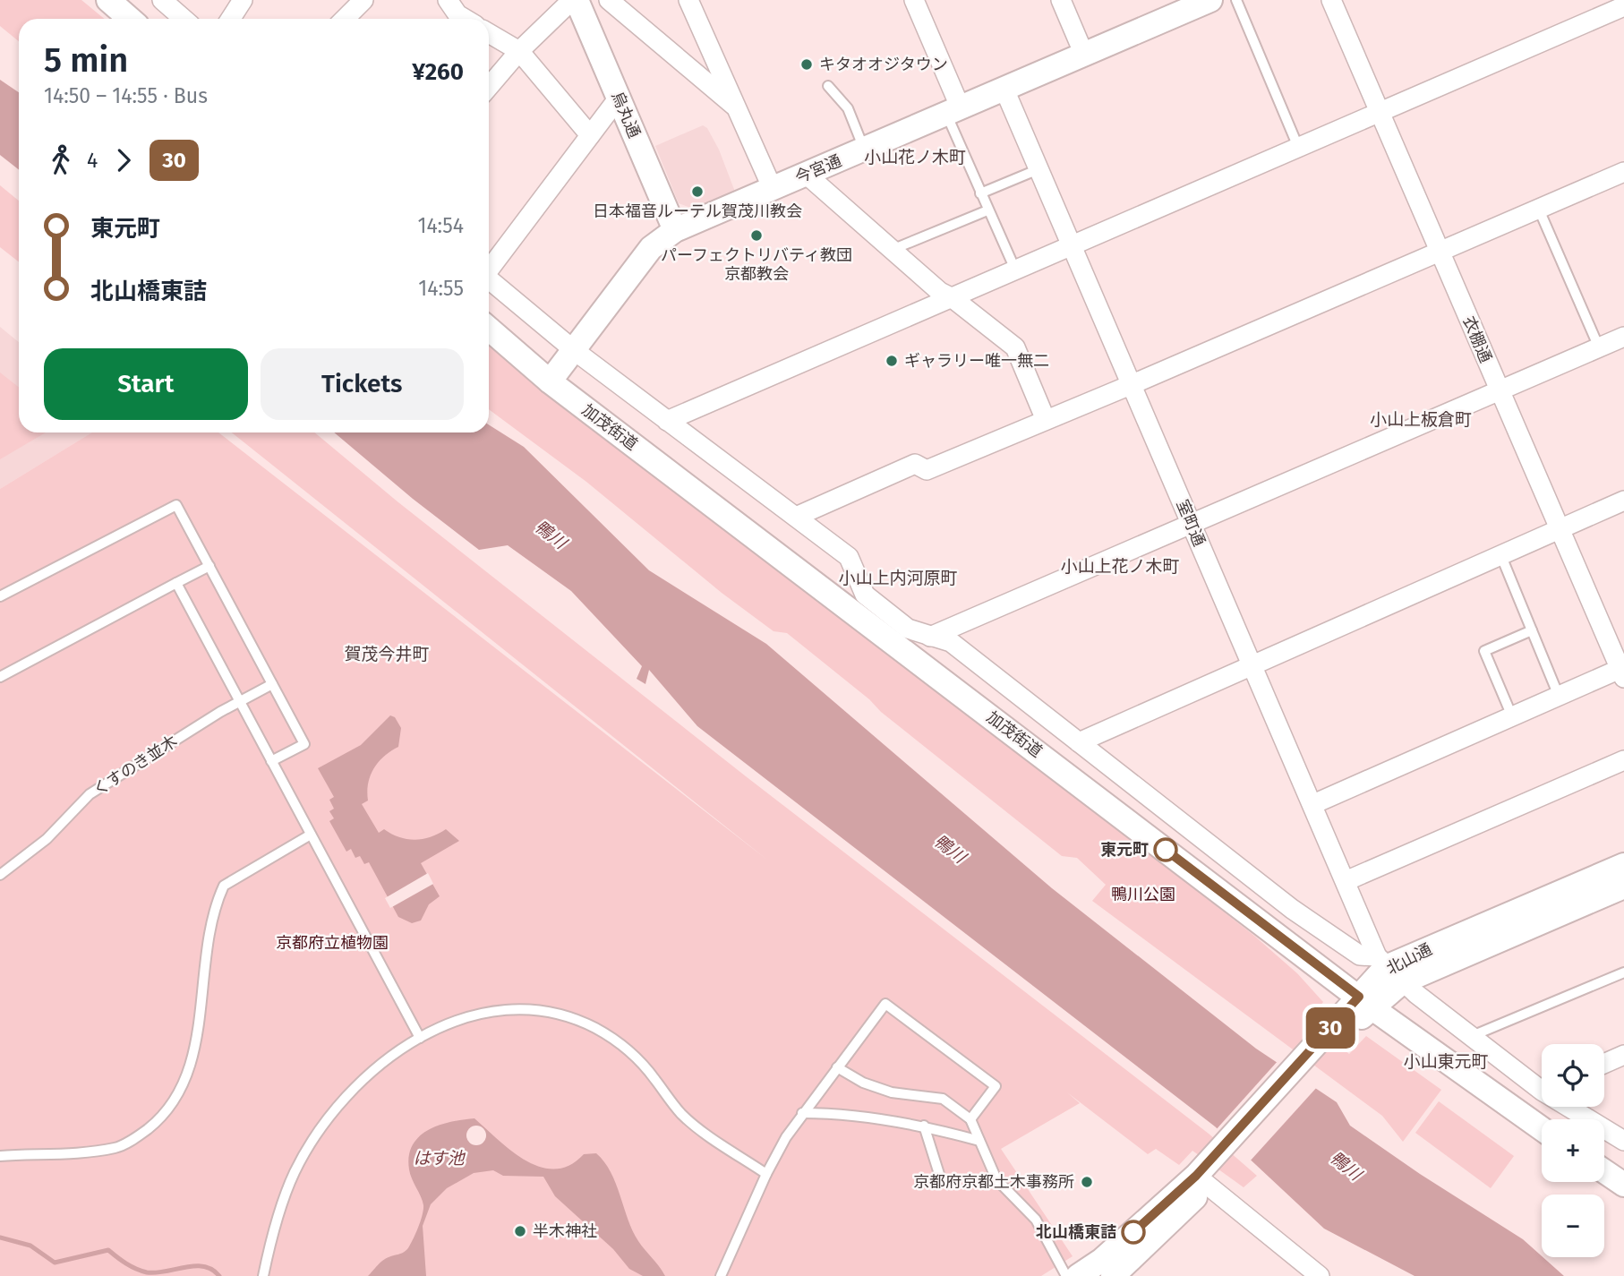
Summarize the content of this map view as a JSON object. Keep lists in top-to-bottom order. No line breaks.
{"streets":{"street":["烏丸通","今宮通","衣棚通","加茂街道","室町通","北山通"],"lane":["くすのき並木"]},"crossings":[["烏丸通","今宮通"],["今宮通","加茂街道"],["今宮通","室町通"],["加茂街道","北山通"],["室町通","北山通"]],"districts":["小山花ノ木町","小山上板倉町","小山上花ノ木町","小山上内河原町","賀茂今井町","小山東元町"],"water":["鴨川","はす池"],"parks":["鴨川公園","京都府立植物園"],"places":["キタオオジタウン","日本福音ルーテル賀茂川教会","パーフェクトリバティ教団 京都教会","ギャラリー唯一無二","東元町","京都府京都土木事務所","半木神社","北山橋東詰"],"lines":["bus line 30"],"page":{"on_map":"30","heading":["5 min","14:50 – 14:55 · Bus","¥260"],"legs":["4","30"],"list":[{"name":"東元町","value":"14:54"},{"name":"北山橋東詰","value":"14:55"}],"buttons":["Start","Tickets"],"map_buttons":["+","−"]}}
